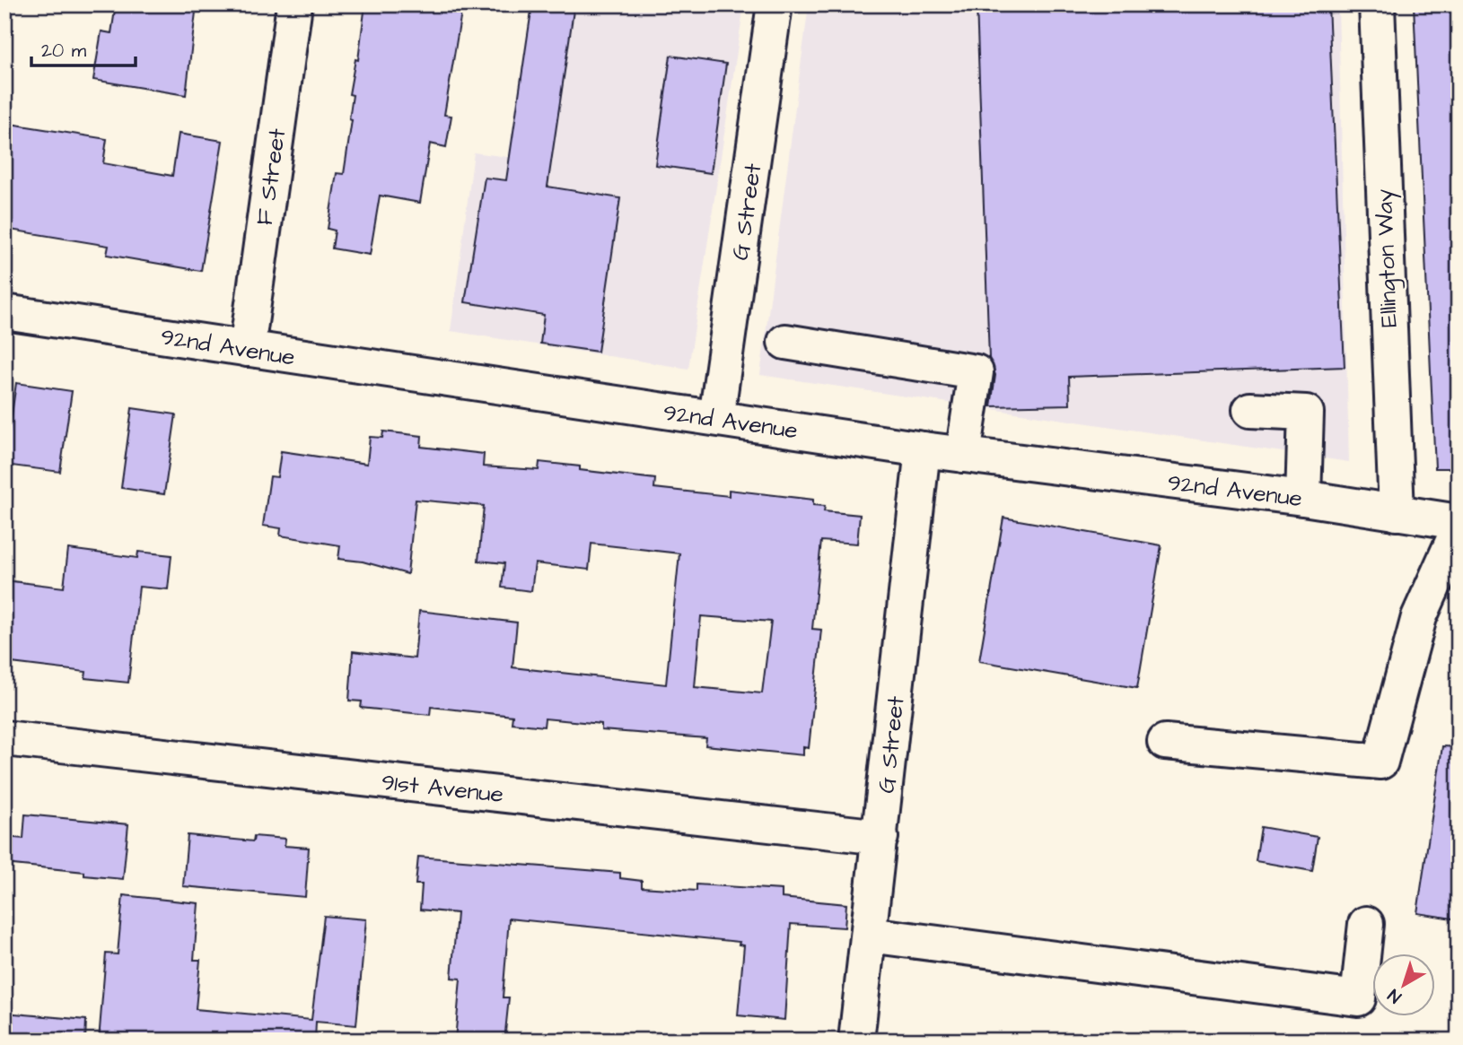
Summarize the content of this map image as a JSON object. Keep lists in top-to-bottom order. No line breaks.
{"streets":{"street":["F Street","G Street","Ellington Way","92nd Avenue","91st Avenue"]},"crossings":[["F Street","92nd Avenue"],["G Street","92nd Avenue"],["G Street","91st Avenue"],["Ellington Way","92nd Avenue"]],"scale_bar":"20 m","north":"bottom left"}
